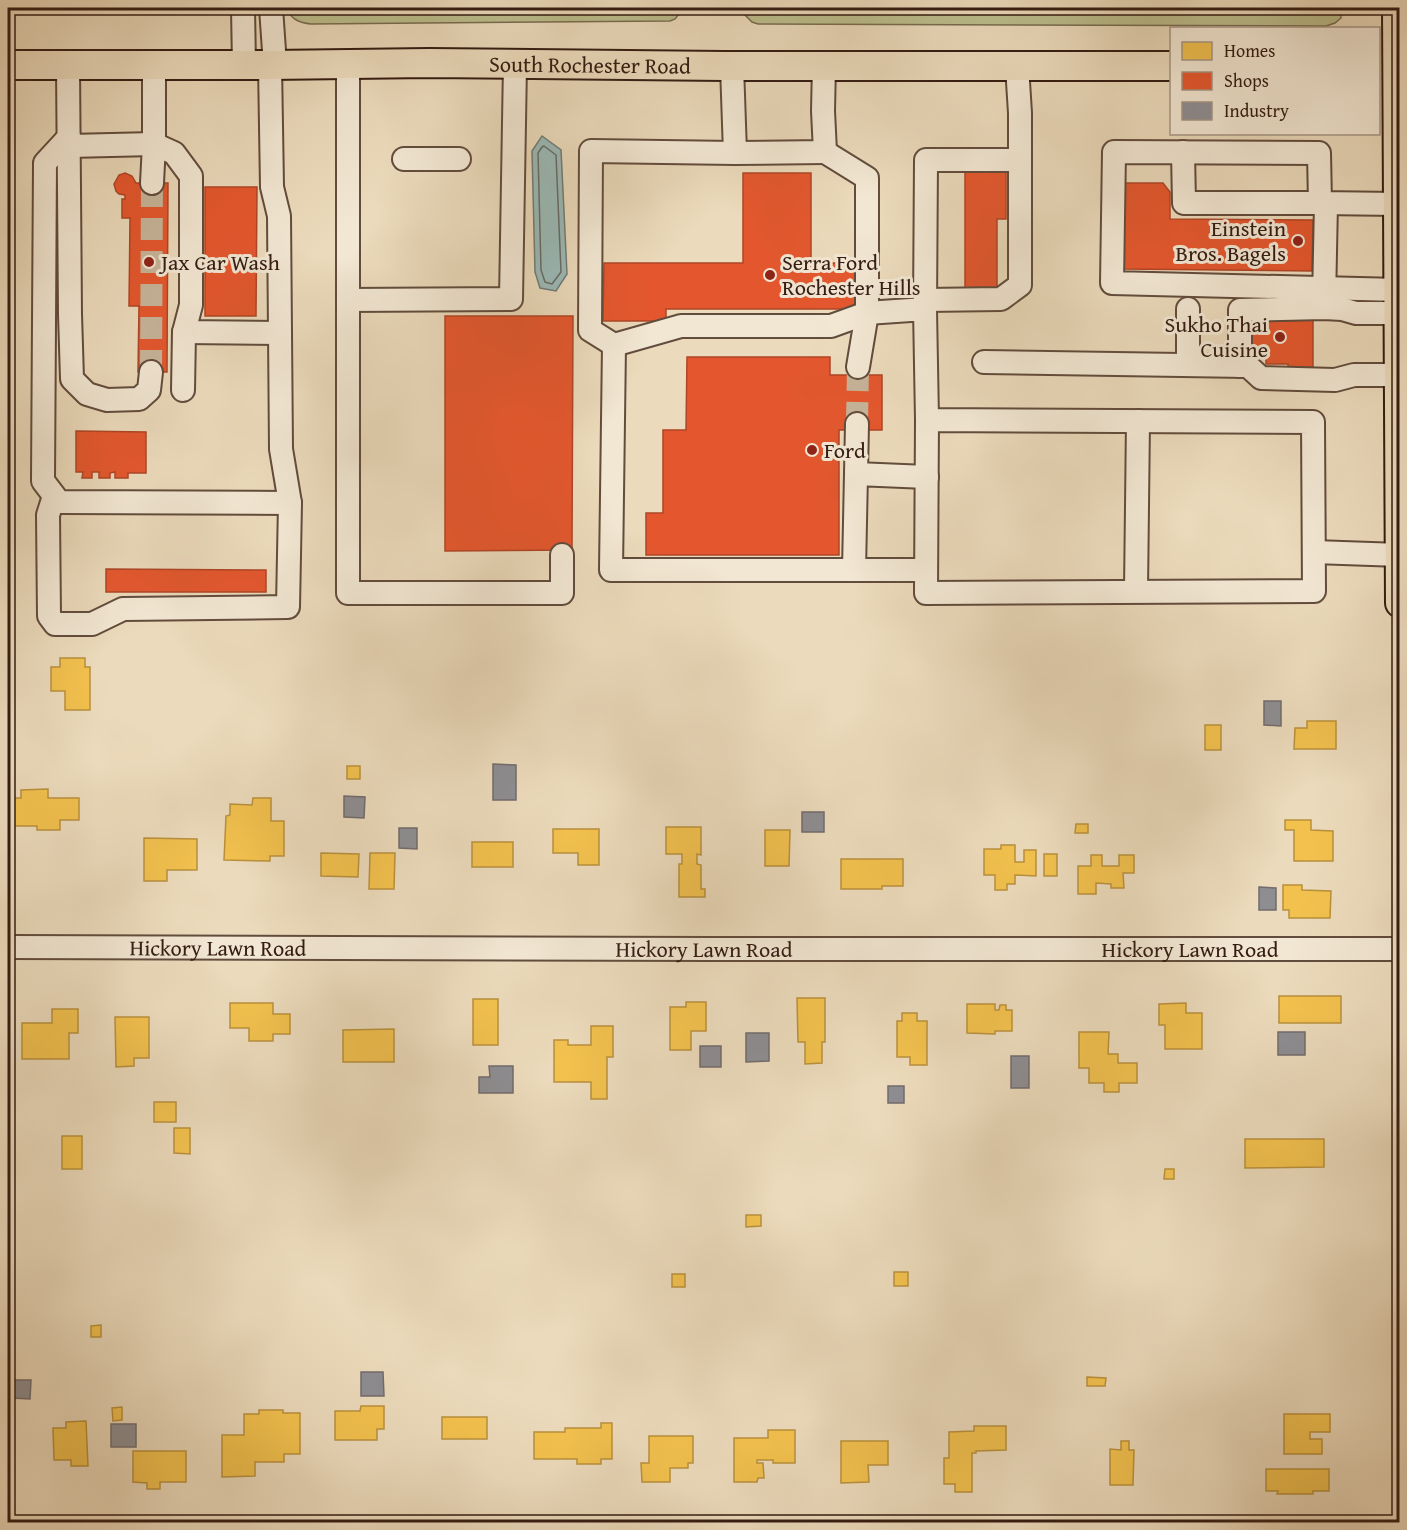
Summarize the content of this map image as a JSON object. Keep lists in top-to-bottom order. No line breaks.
{"streets":{"main road":["South Rochester Road"],"street":["Hickory Lawn Road"]},"places":["Einstein Bros. Bagels","Jax Car Wash","Serra Ford Rochester Hills","Sukho Thai Cuisine","Ford"],"legend":["Homes","Shops","Industry"]}
